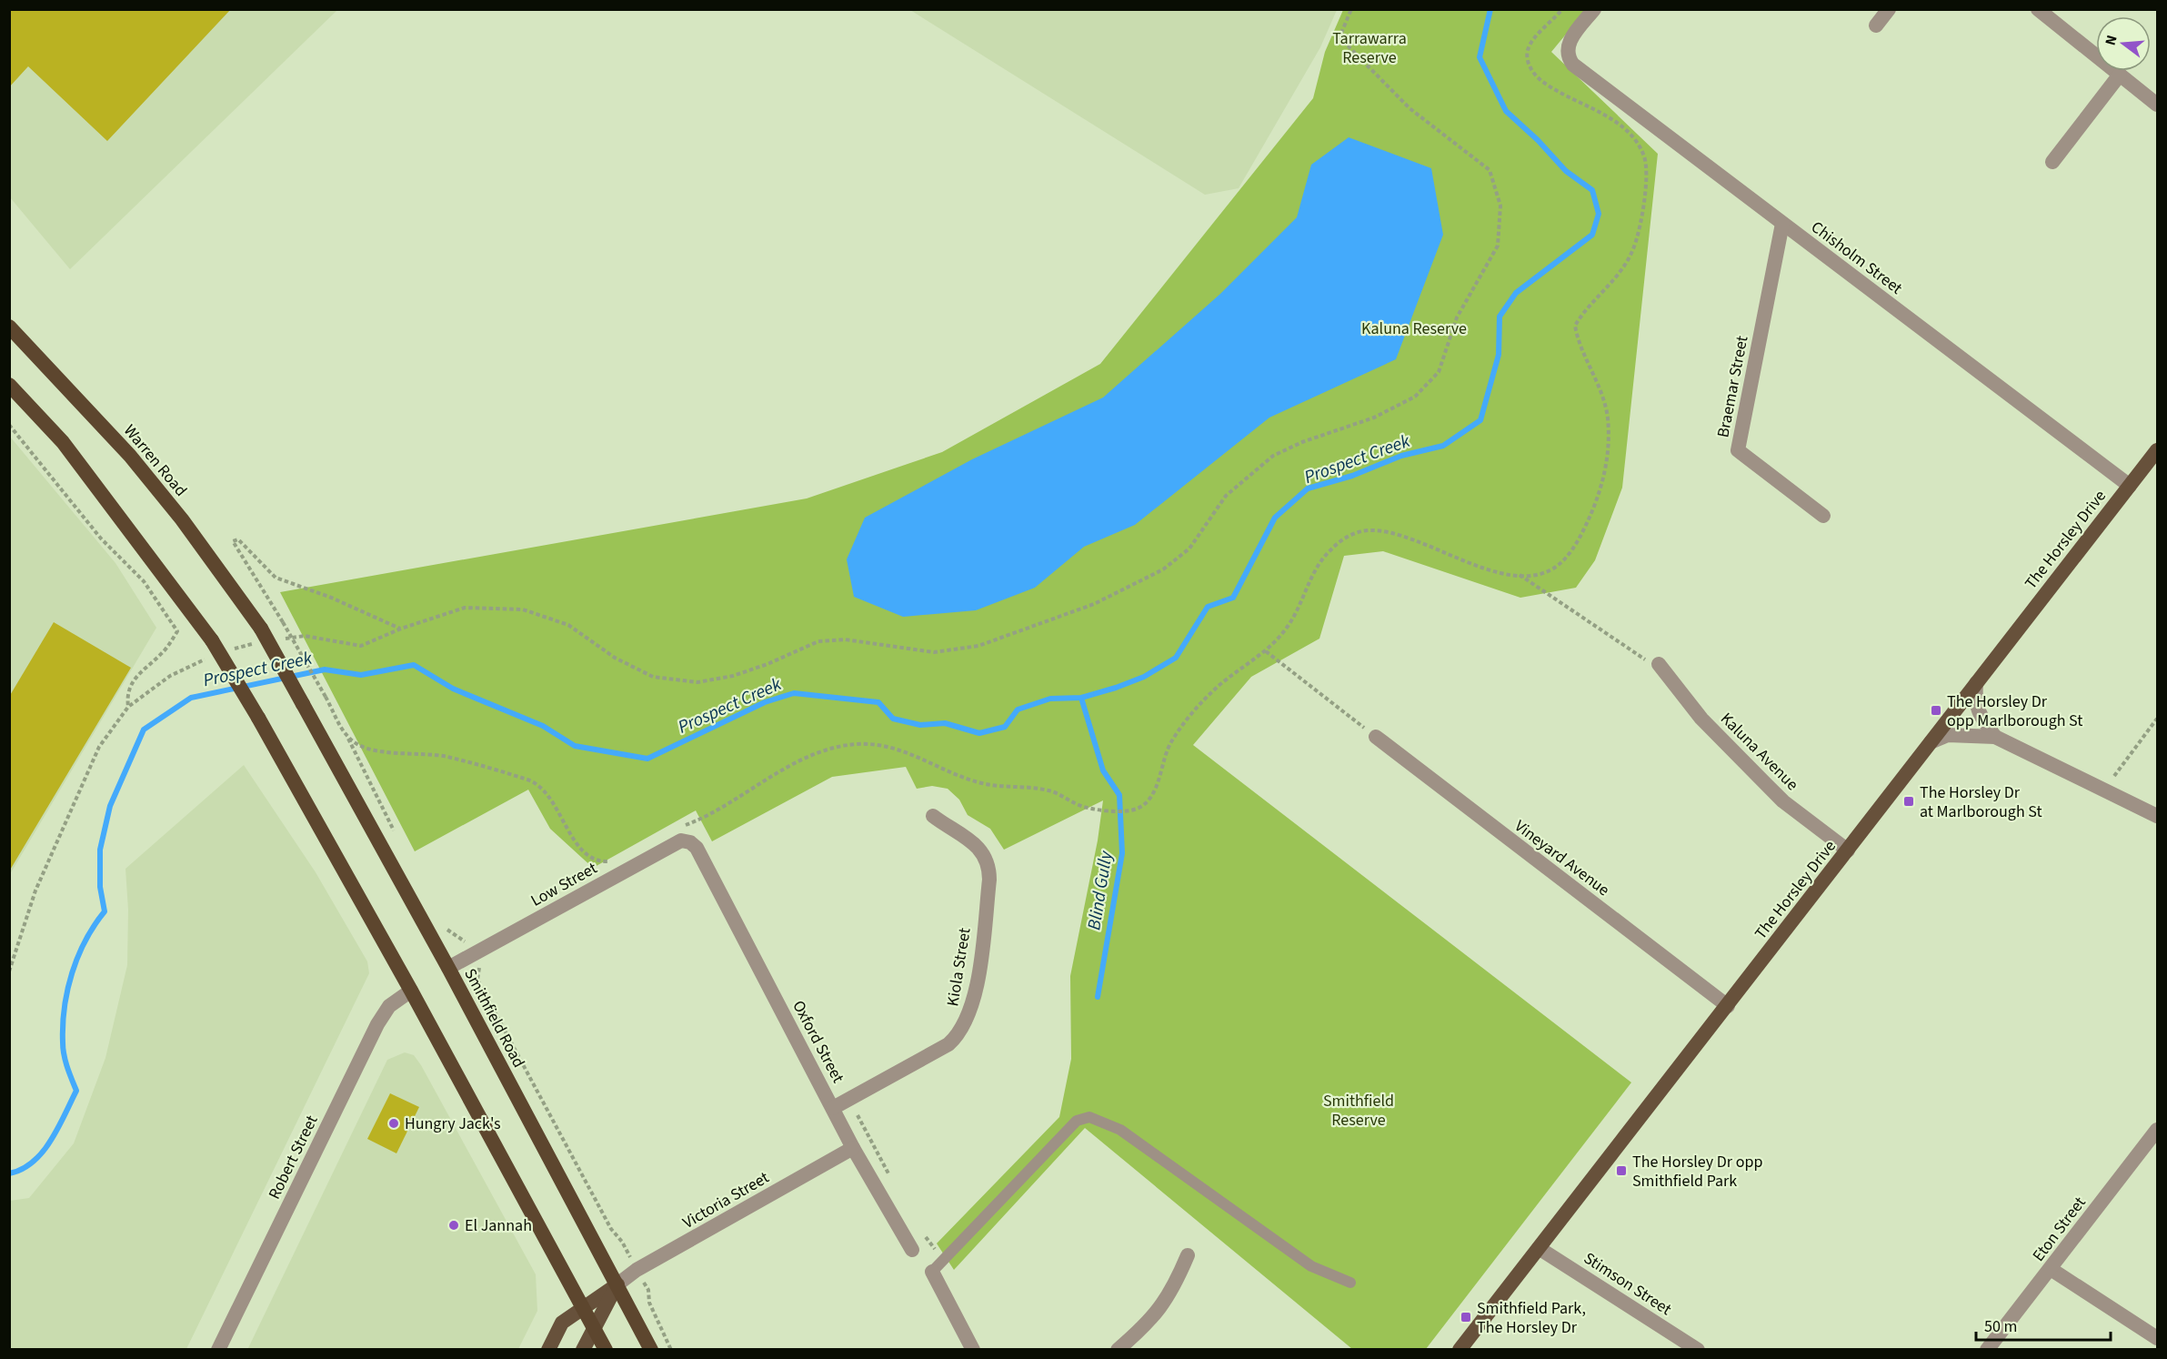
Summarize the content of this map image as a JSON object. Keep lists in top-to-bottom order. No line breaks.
{"streets":{"highway":["Warren Road","Smithfield Road"],"main road":["The Horsley Drive","Victoria Street"],"street":["Chisholm Street","Braemar Street","Kaluna Avenue","Vineyard Avenue","Low Street","Kiola Street","Oxford Street","Robert Street","Eton Street","Stimson Street"]},"crossings":[["Chisholm Street","Braemar Street"],["Chisholm Street","The Horsley Drive"],["Warren Road","Smithfield Road"],["The Horsley Drive","Kaluna Avenue"],["The Horsley Drive","Vineyard Avenue"],["The Horsley Drive","Stimson Street"],["Low Street","Smithfield Road"],["Low Street","Oxford Street"],["Kiola Street","Oxford Street"],["Smithfield Road","Victoria Street"],["Oxford Street","Victoria Street"]],"water":["Prospect Creek","Blind Gully"],"parks":["Tarrawarra Reserve","Kaluna Reserve","Smithfield Reserve"],"places":{"transit":["The Horsley Dr opp Marlborough St","The Horsley Dr at Marlborough St","The Horsley Dr opp Smithfield Park","Smithfield Park, The Horsley Dr"],"other":["Hungry Jack's","El Jannah"]},"scale_bar":"50 m","north":"left"}
